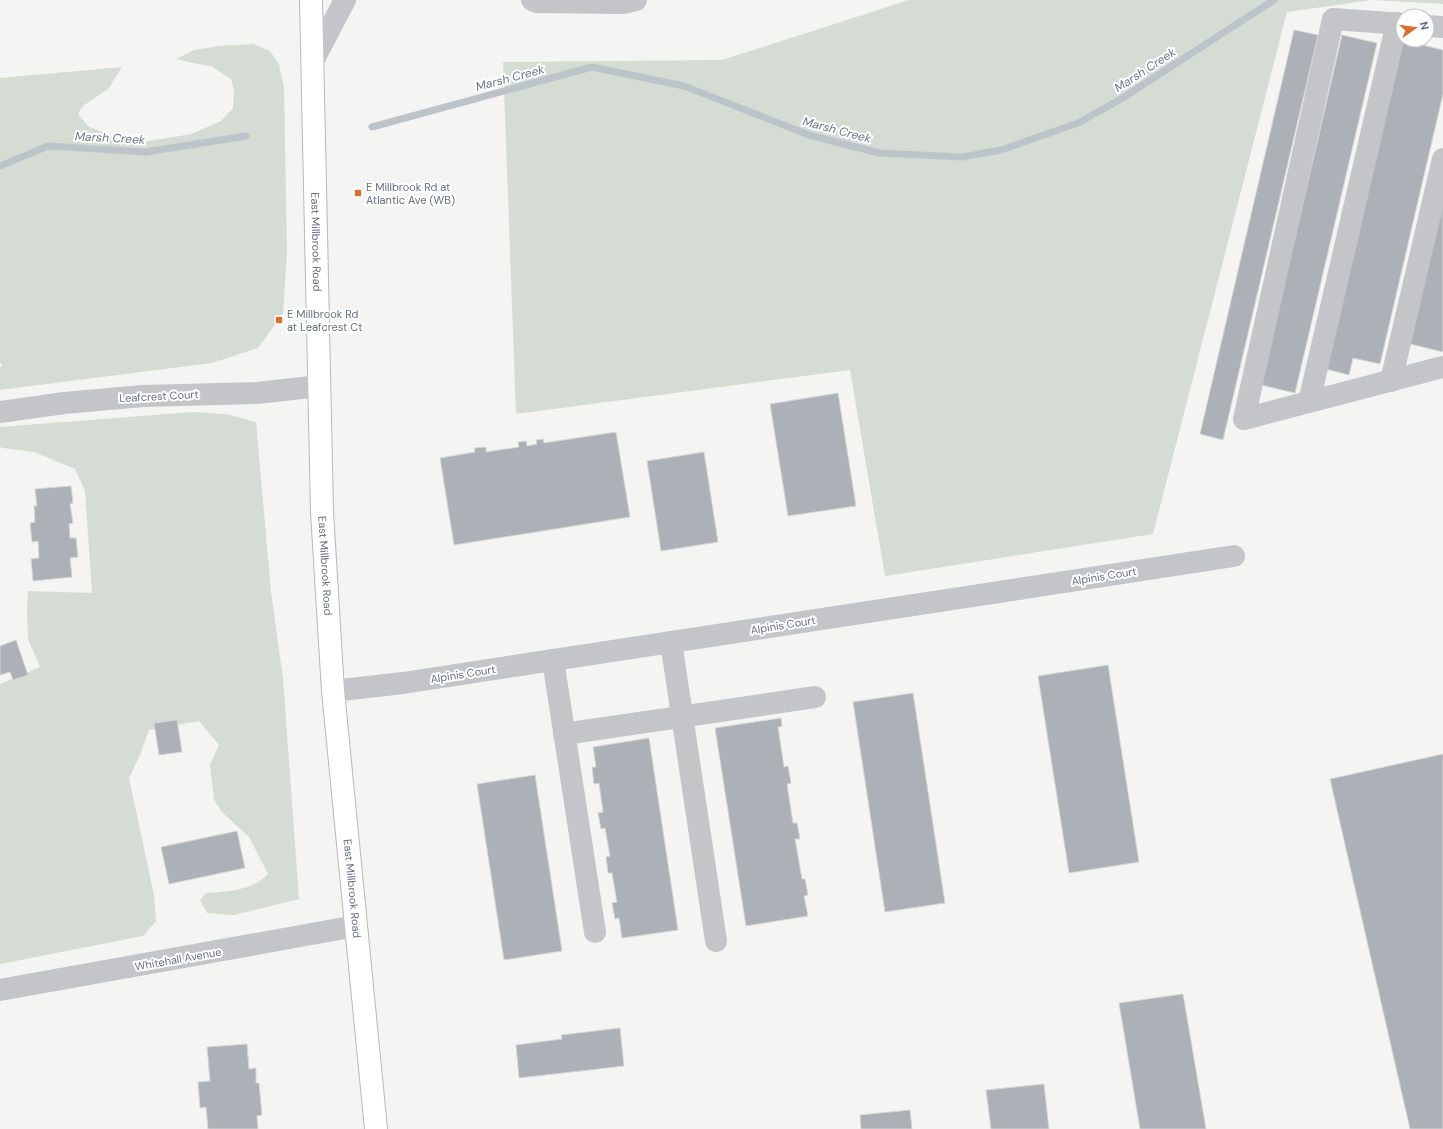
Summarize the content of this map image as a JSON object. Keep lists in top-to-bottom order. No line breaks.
{"streets":{"main road":["East Millbrook Road"],"street":["Leafcrest Court","Alpinis Court","Whitehall Avenue"]},"crossings":[["East Millbrook Road","Leafcrest Court"],["East Millbrook Road","Alpinis Court"],["East Millbrook Road","Whitehall Avenue"]],"water":["Marsh Creek"],"places":{"transit":["E Millbrook Rd at Atlantic Ave (WB)","E Millbrook Rd at Leafcrest Ct"]},"north":"right"}
